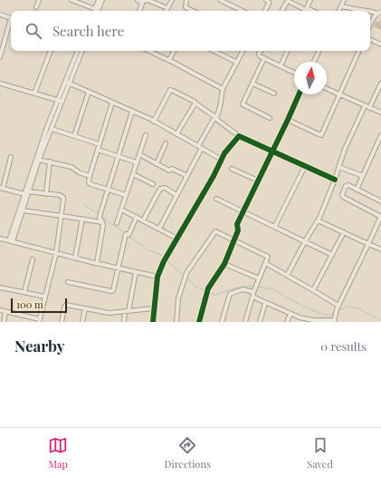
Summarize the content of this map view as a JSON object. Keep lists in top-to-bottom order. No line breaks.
{"scale_bar":"100 m","north":"top","page":{"search":"Search here","scale":"100 m","heading":["Nearby","0 results"],"nav":["Map","Directions","Saved"]}}
